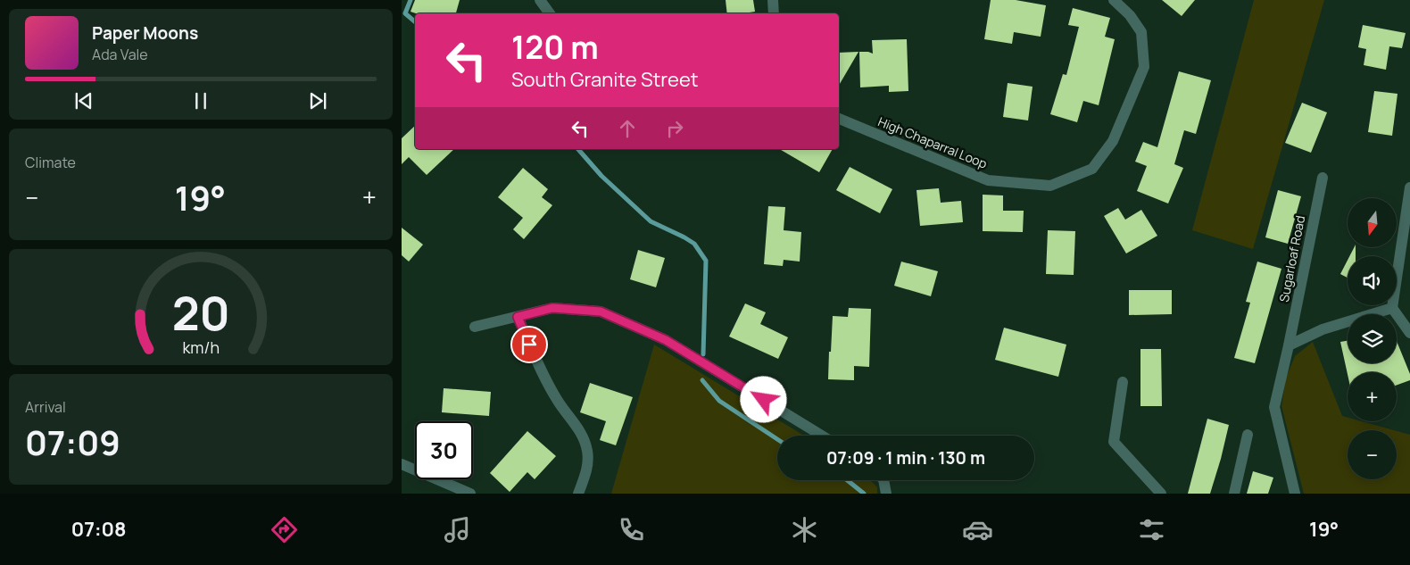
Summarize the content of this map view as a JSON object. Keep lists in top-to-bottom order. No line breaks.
{"streets":{"street":["High Chaparral Loop","Sugarloaf Road"]},"north":"bottom","page":{"turn":["120 m","South Granite Street"],"song":["Paper Moons","Ada Vale"],"tile":["Climate",["Arrival","07:09"]],"heat":["−","19°","+"],"map_buttons":["+","−"],"limit":"30","trip":"07:09 · 1 min · 130 m","tabs":["07:08","19°"],"gauge":["20","km/h"]}}
